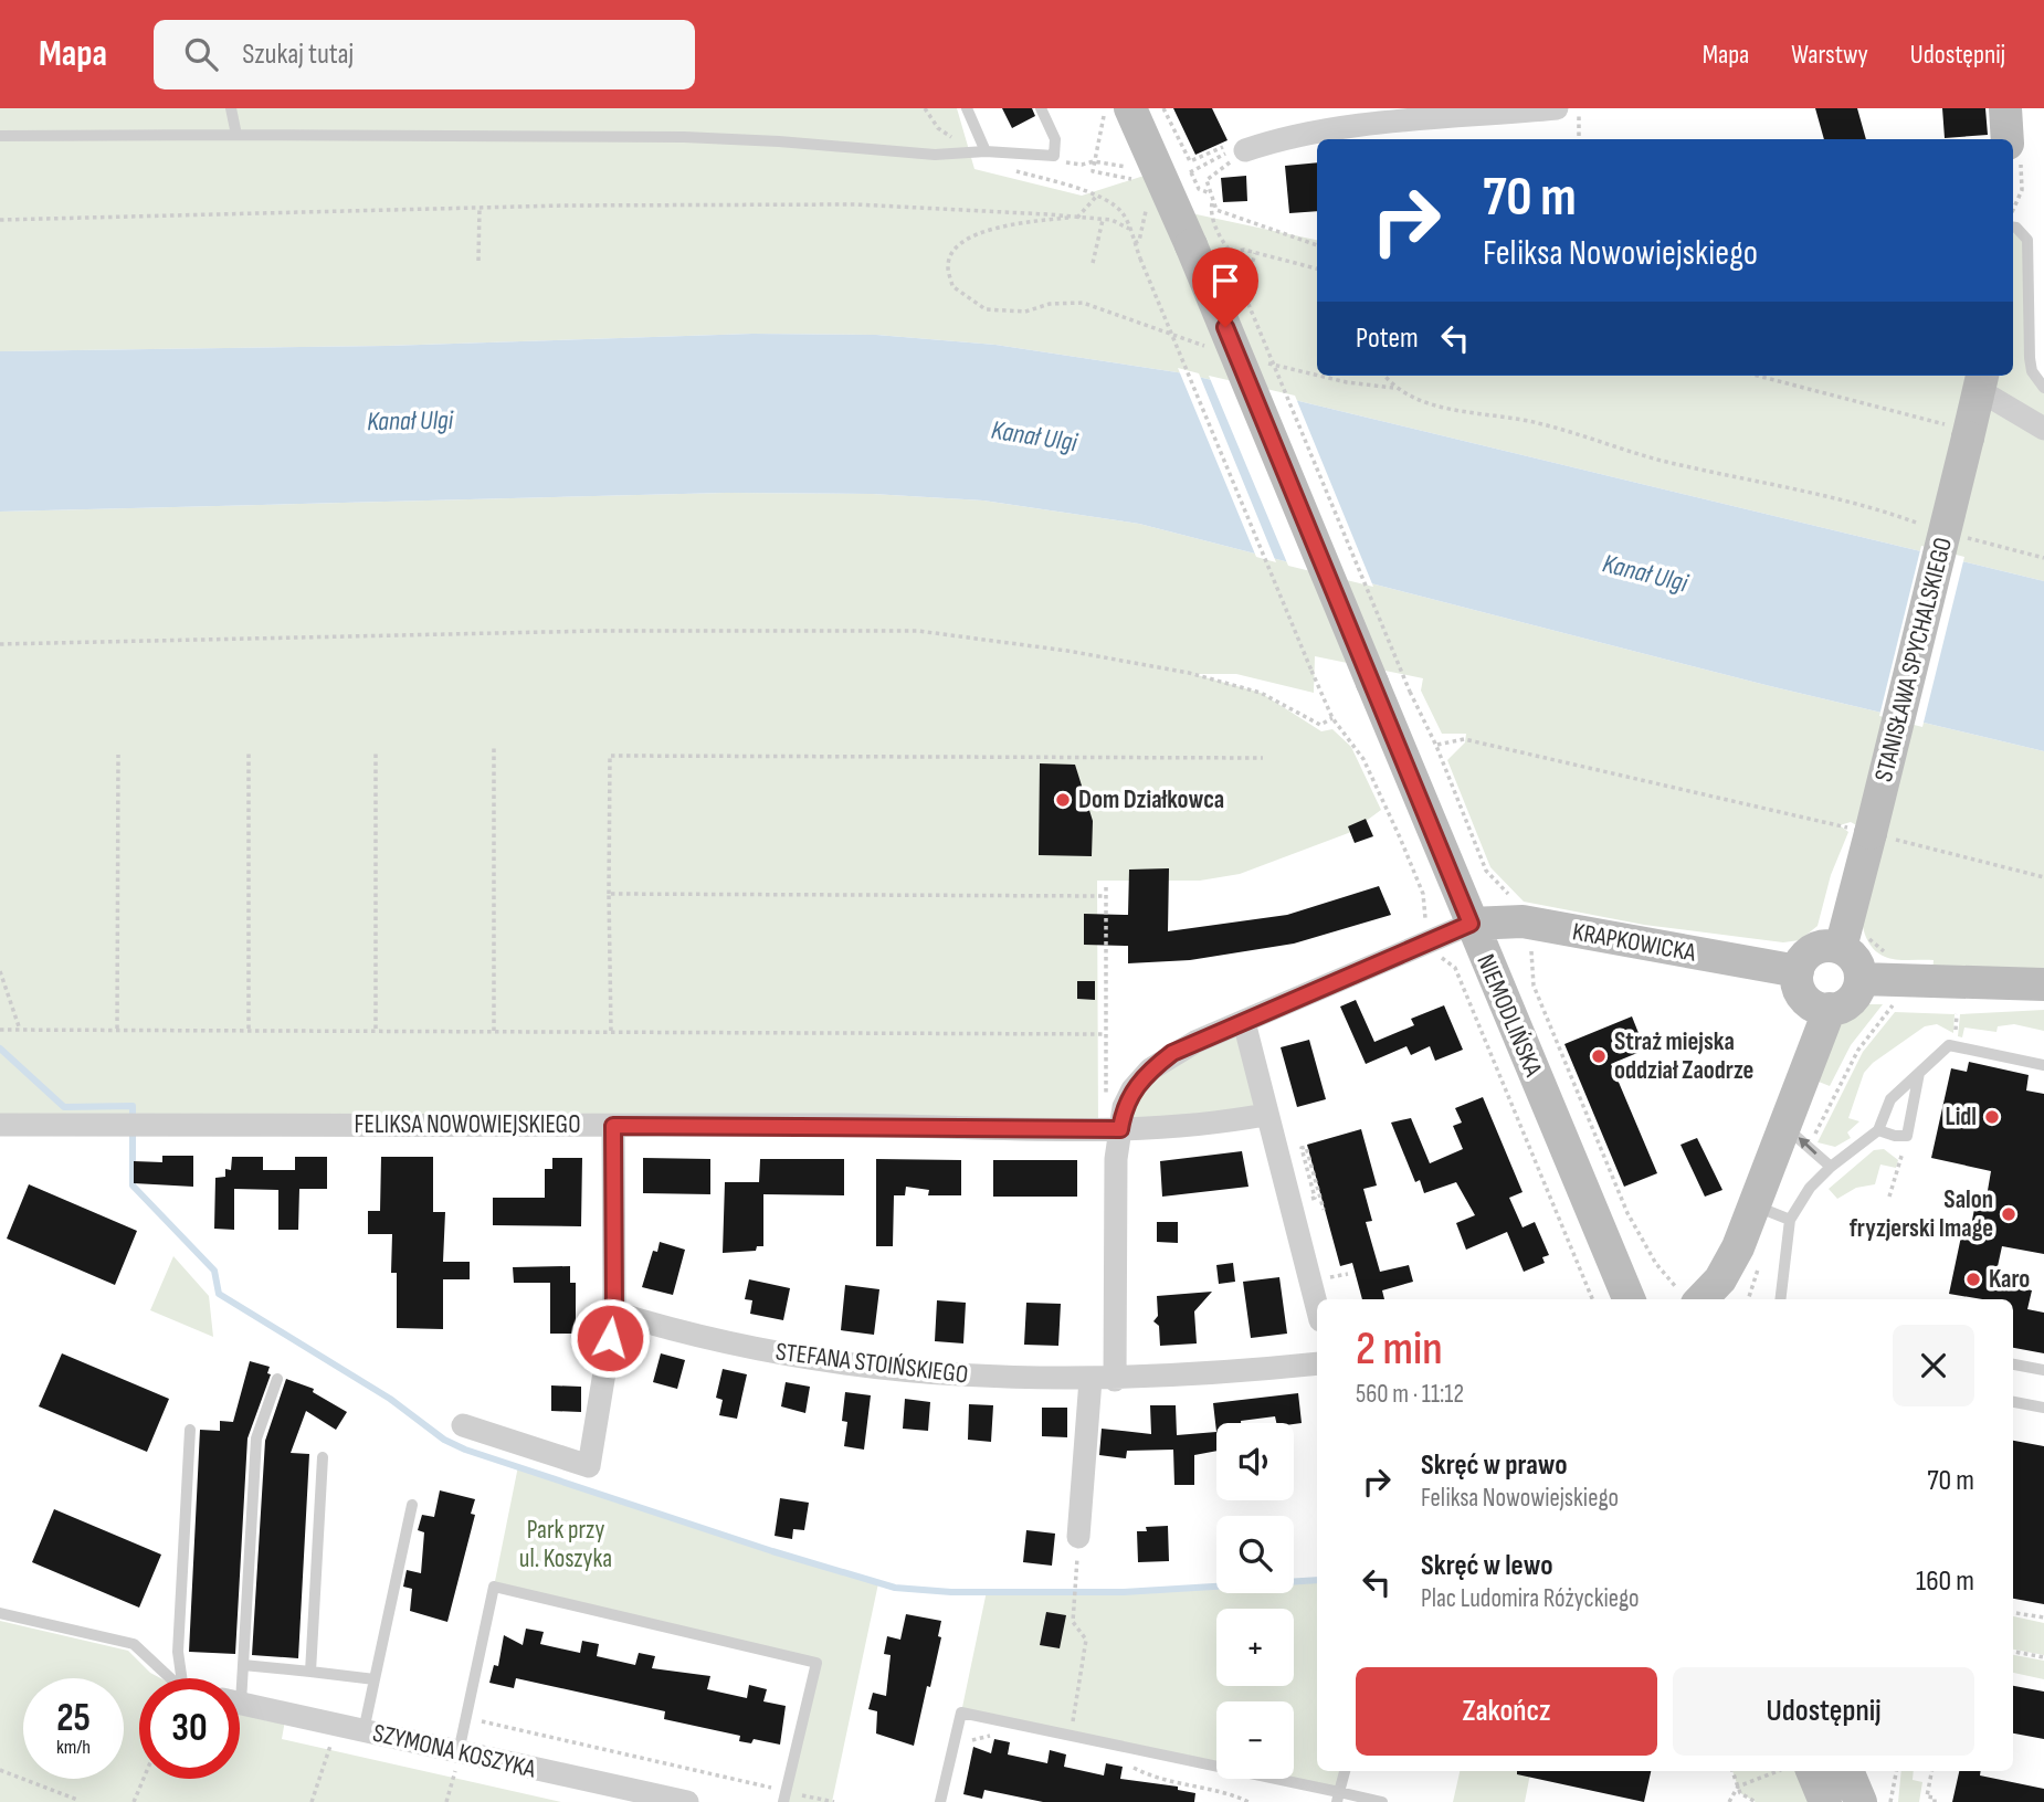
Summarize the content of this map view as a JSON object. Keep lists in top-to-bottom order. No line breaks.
{"streets":{"street":["STANISŁAWA SPYCHALSKIEGO","KRAPKOWICKA","NIEMODLIŃSKA","FELIKSA NOWOWIEJSKIEGO","STEFANA STOIŃSKIEGO","SZYMONA KOSZYKA"]},"crossings":[["STANISŁAWA SPYCHALSKIEGO","KRAPKOWICKA"],["KRAPKOWICKA","NIEMODLIŃSKA"]],"water":["Kanał Ulgi"],"parks":["Park przy ul. Koszyka"],"places":["Dom Działkowca","Straż miejska oddział Zaodrze","Lidl","Salon fryzjerski Image","Karo"],"page":{"header":"Mapa","search":"Szukaj tutaj","nav":["Mapa","Warstwy","Udostępnij"],"turn":["70 m","Feliksa Nowowiejskiego"],"then":"Potem","heading":["2 min","560 m · 11:12"],"map_buttons":["+","−"],"list":[{"name":"Skręć w prawo","note":"Feliksa Nowowiejskiego","value":"70 m"},{"name":"Skręć w lewo","note":"Plac Ludomira Różyckiego","value":"160 m"}],"buttons":["Zakończ","Udostępnij"],"speed":"25 km/h","limit":"30"}}
